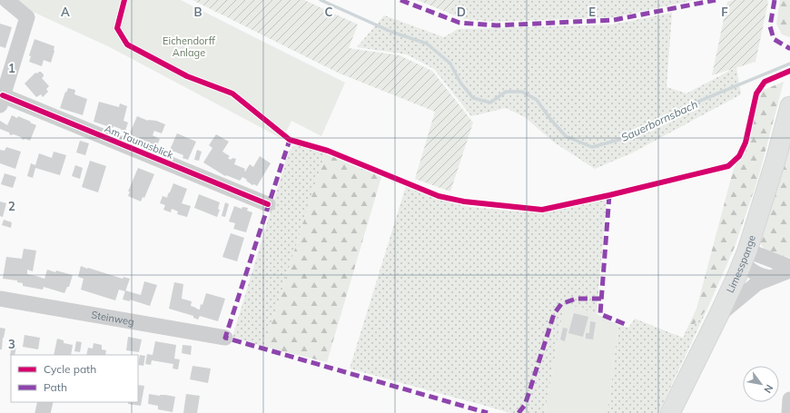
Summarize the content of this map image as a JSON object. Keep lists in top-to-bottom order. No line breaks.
{"streets":{"main road":["Limesspange"],"street":["Am Taunusblick","Steinweg"]},"water":["Sauerbornsbach"],"parks":["Eichendorff Anlage"],"legend":["Cycle path","Path"],"north":"bottom right","grid":{"columns":["A","B","C","D","E","F"],"rows":["1","2","3"]}}
